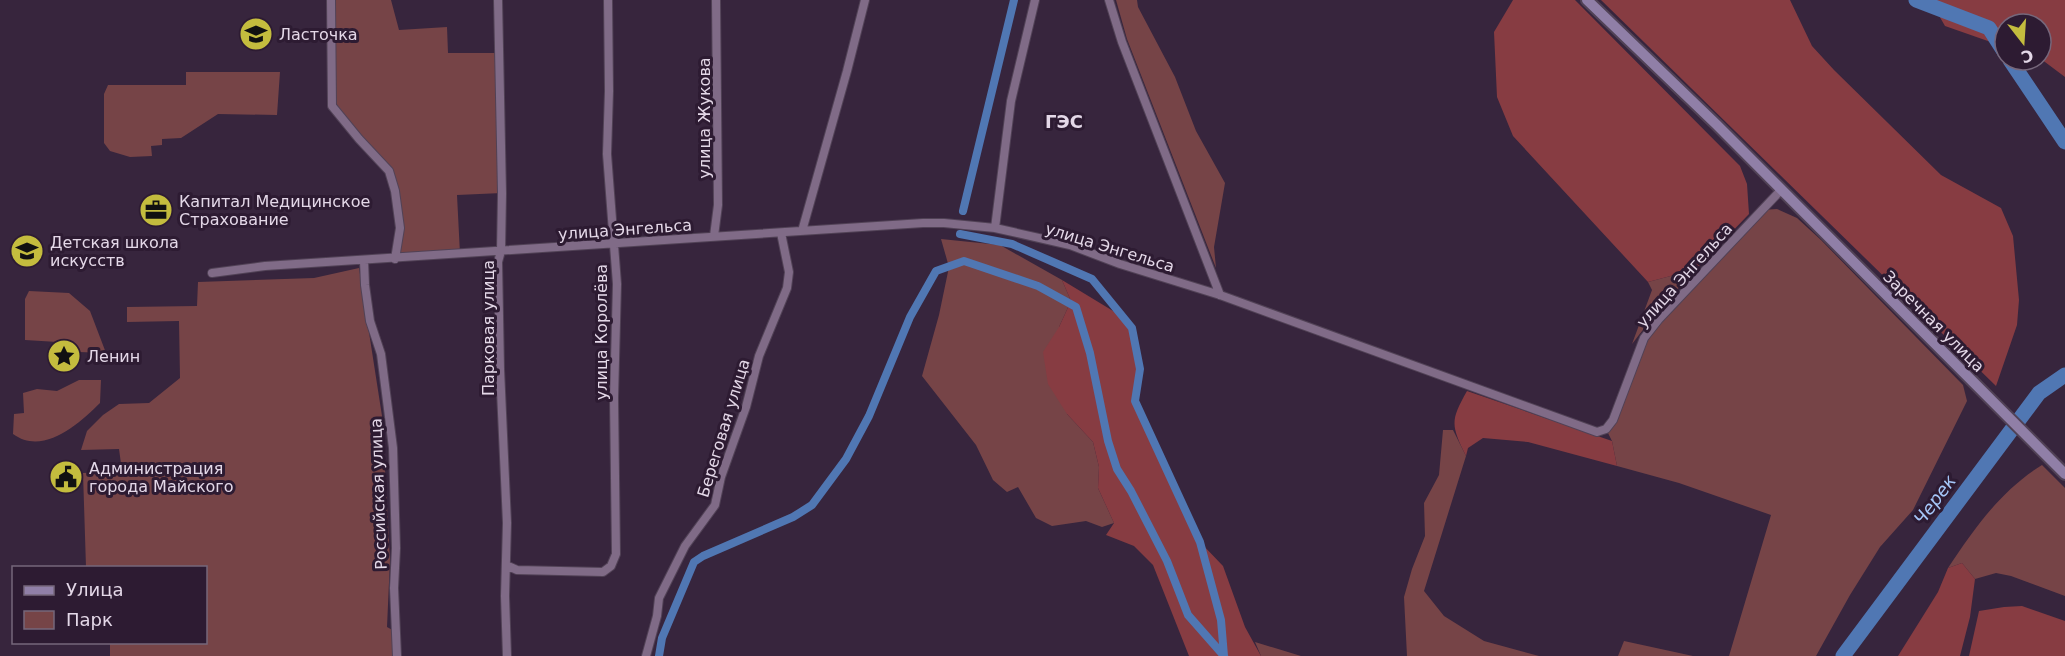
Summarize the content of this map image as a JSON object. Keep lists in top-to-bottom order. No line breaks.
{"streets":{"street":["улица Жукова","улица Энгельса","Заречная улица","Парковая улица","улица Королёва","Береговая улица","Российская улица"]},"crossings":[["улица Жукова","улица Энгельса"],["улица Энгельса","Заречная улица"],["улица Энгельса","Парковая улица"],["улица Энгельса","улица Королёва"],["улица Энгельса","Береговая улица"],["улица Энгельса","Российская улица"]],"districts":["ГЭС"],"water":["Черек"],"places":{"school or university":["Ласточка","Детская школа искусств"],"office":["Капитал Медицинское Страхование"],"place":["Ленин"],"public building":["Администрация города Майского"]},"legend":["Улица","Парк"],"north":"bottom"}
